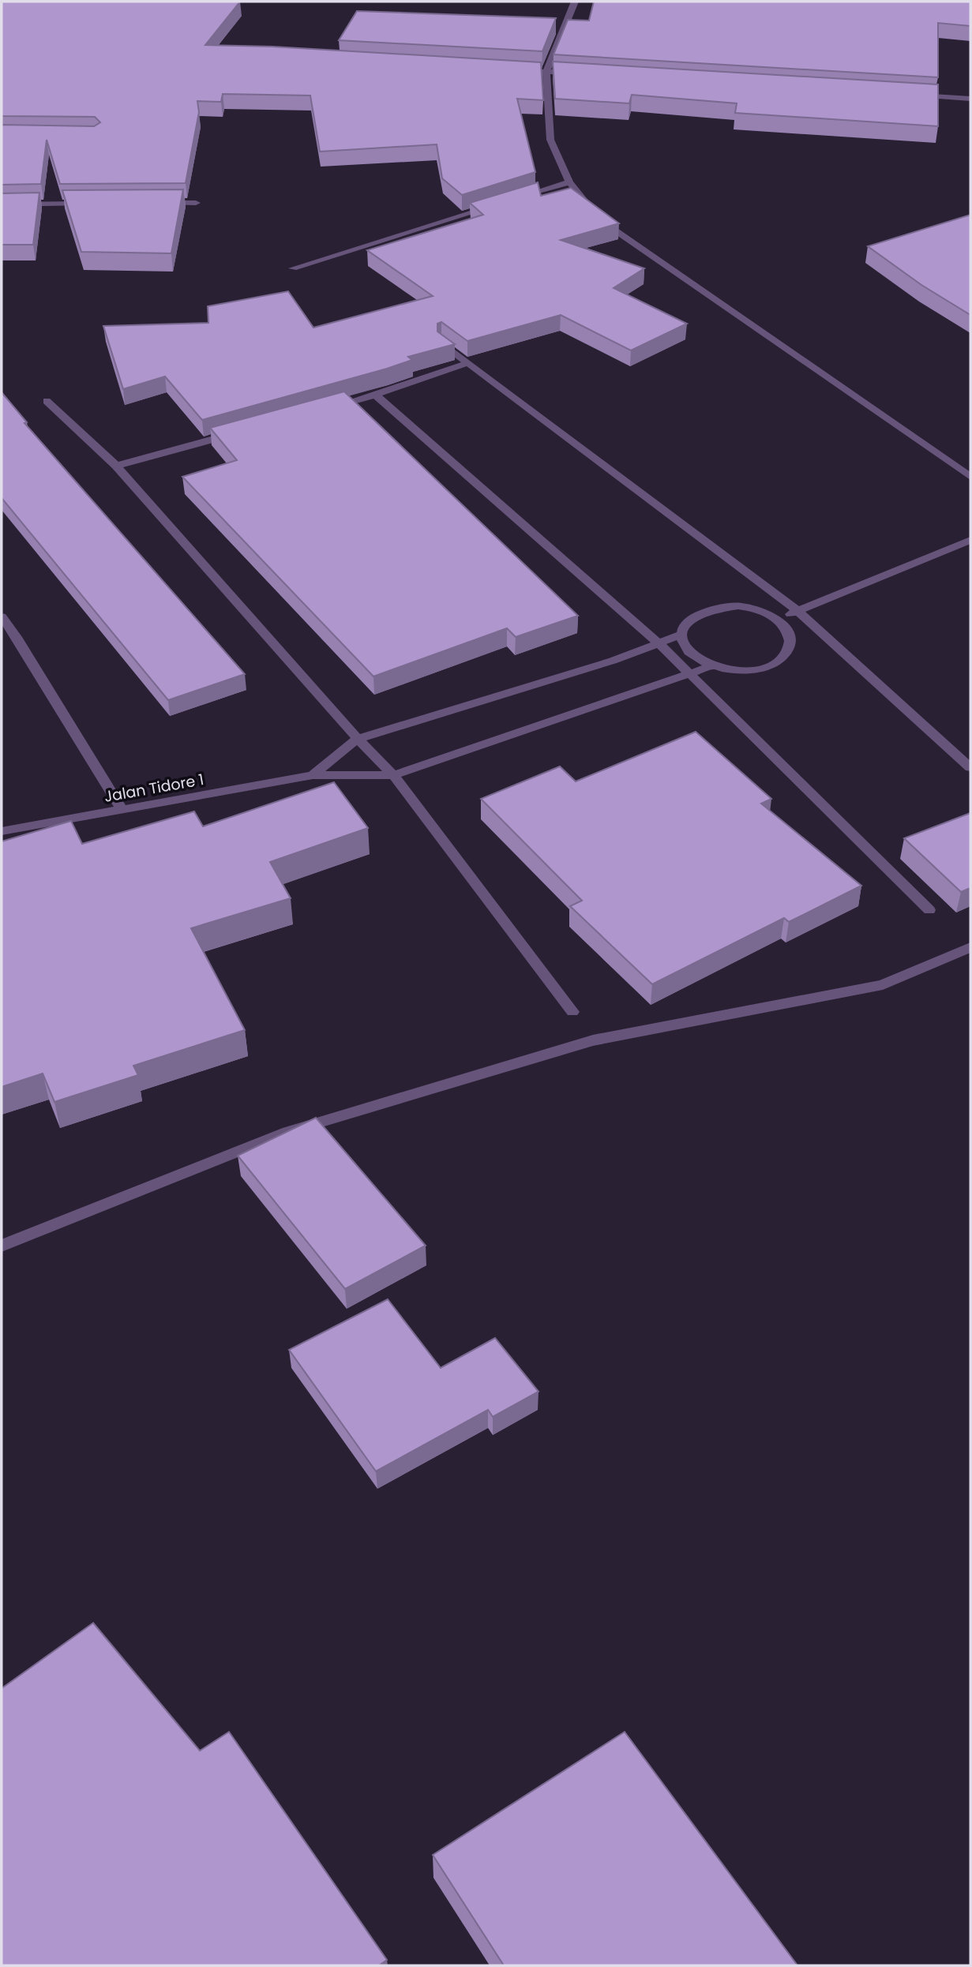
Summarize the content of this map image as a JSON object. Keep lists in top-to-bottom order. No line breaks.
{"streets":{"street":["Jalan Tidore 1"]}}
